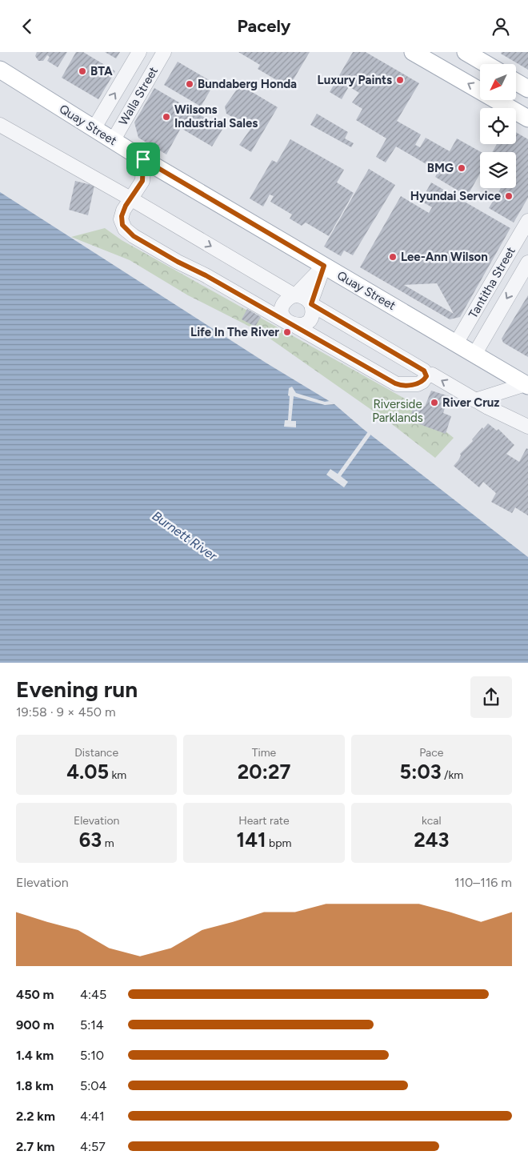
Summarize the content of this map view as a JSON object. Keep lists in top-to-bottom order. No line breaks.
{"streets":{"main road":["Quay Street"],"street":["Walla Street","Tantitha Street"]},"crossings":[["Walla Street","Quay Street"],["Quay Street","Tantitha Street"]],"water":["Burnett River"],"parks":["Riverside Parklands"],"places":["BTA","Luxury Paints","Bundaberg Honda","Wilsons Industrial Sales","BMG","Hyundai Service","Lee-Ann Wilson","Life In The River","River Cruz"],"north":"bottom left","page":{"header":"Pacely","heading":["Evening run","19:58 · 9 × 450 m"],"stats":[["Distance","4.05 km"],["Time","20:27"],["Pace","5:03 /km"],["Elevation","63 m"],["Heart rate","141 bpm"],["kcal","243"]],"chart":["Elevation","110–116 m"],"list":[{"name":"450 m","note":"4:45"},{"name":"900 m","note":"5:14"},{"name":"1.4 km","note":"5:10"},{"name":"1.8 km","note":"5:04"},{"name":"2.2 km","note":"4:41"},{"name":"2.7 km","note":"4:57"}]}}
